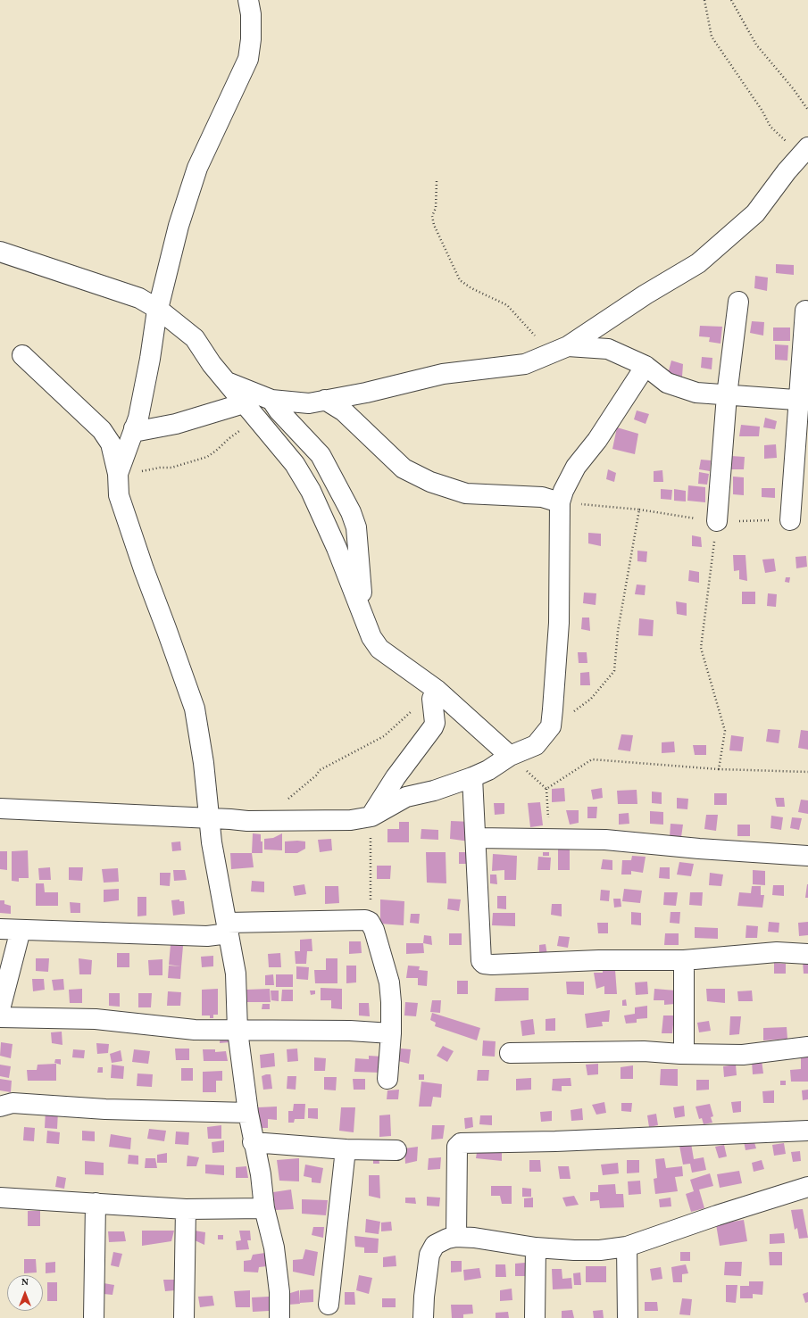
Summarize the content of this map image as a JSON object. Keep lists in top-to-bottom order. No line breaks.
{"north":"top"}
